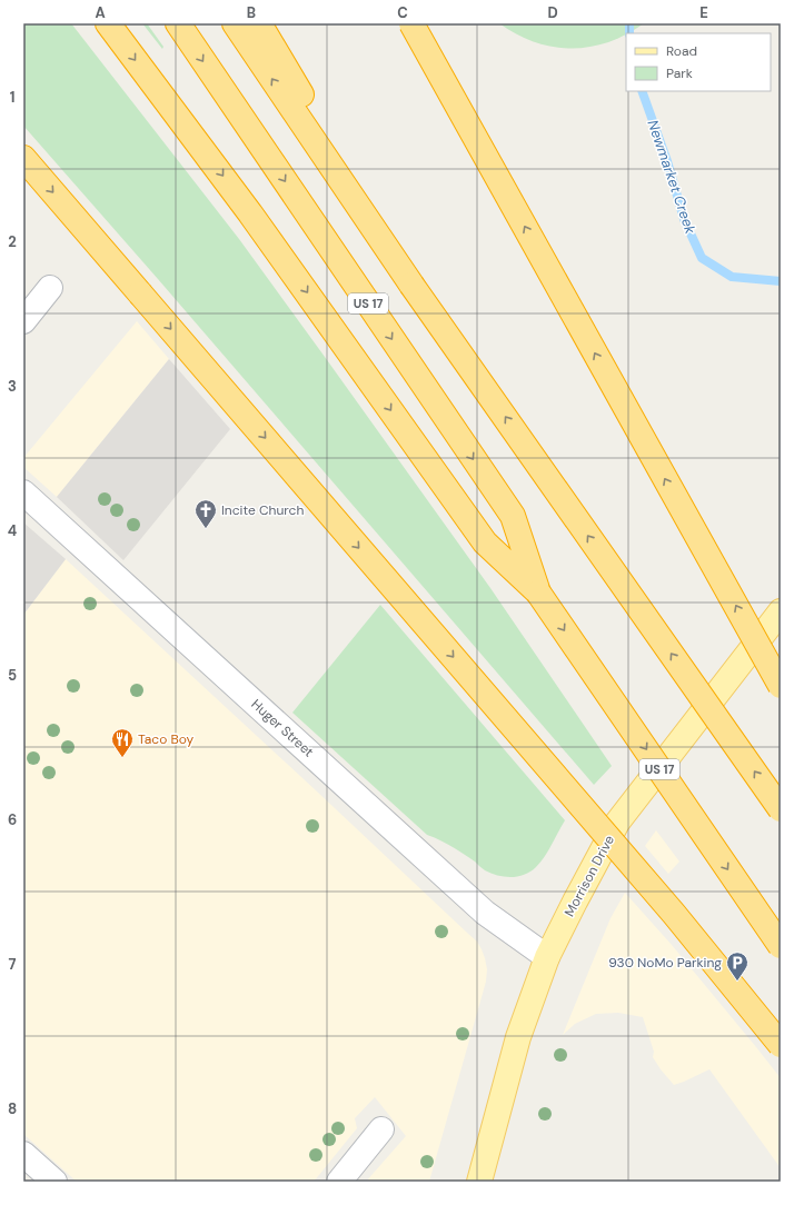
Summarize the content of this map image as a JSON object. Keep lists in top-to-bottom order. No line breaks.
{"streets":{"highway":["US 17"],"main road":["Morrison Drive"],"street":["Huger Street"]},"crossings":[["Huger Street","Morrison Drive"]],"water":["Newmarket Creek"],"places":{"church":["Incite Church"],"restaurant":["Taco Boy"],"parking":["930 NoMo Parking"]},"legend":["Road","Park"],"grid":{"columns":["A","B","C","D","E"],"rows":["1","2","3","4","5","6","7","8"]}}
